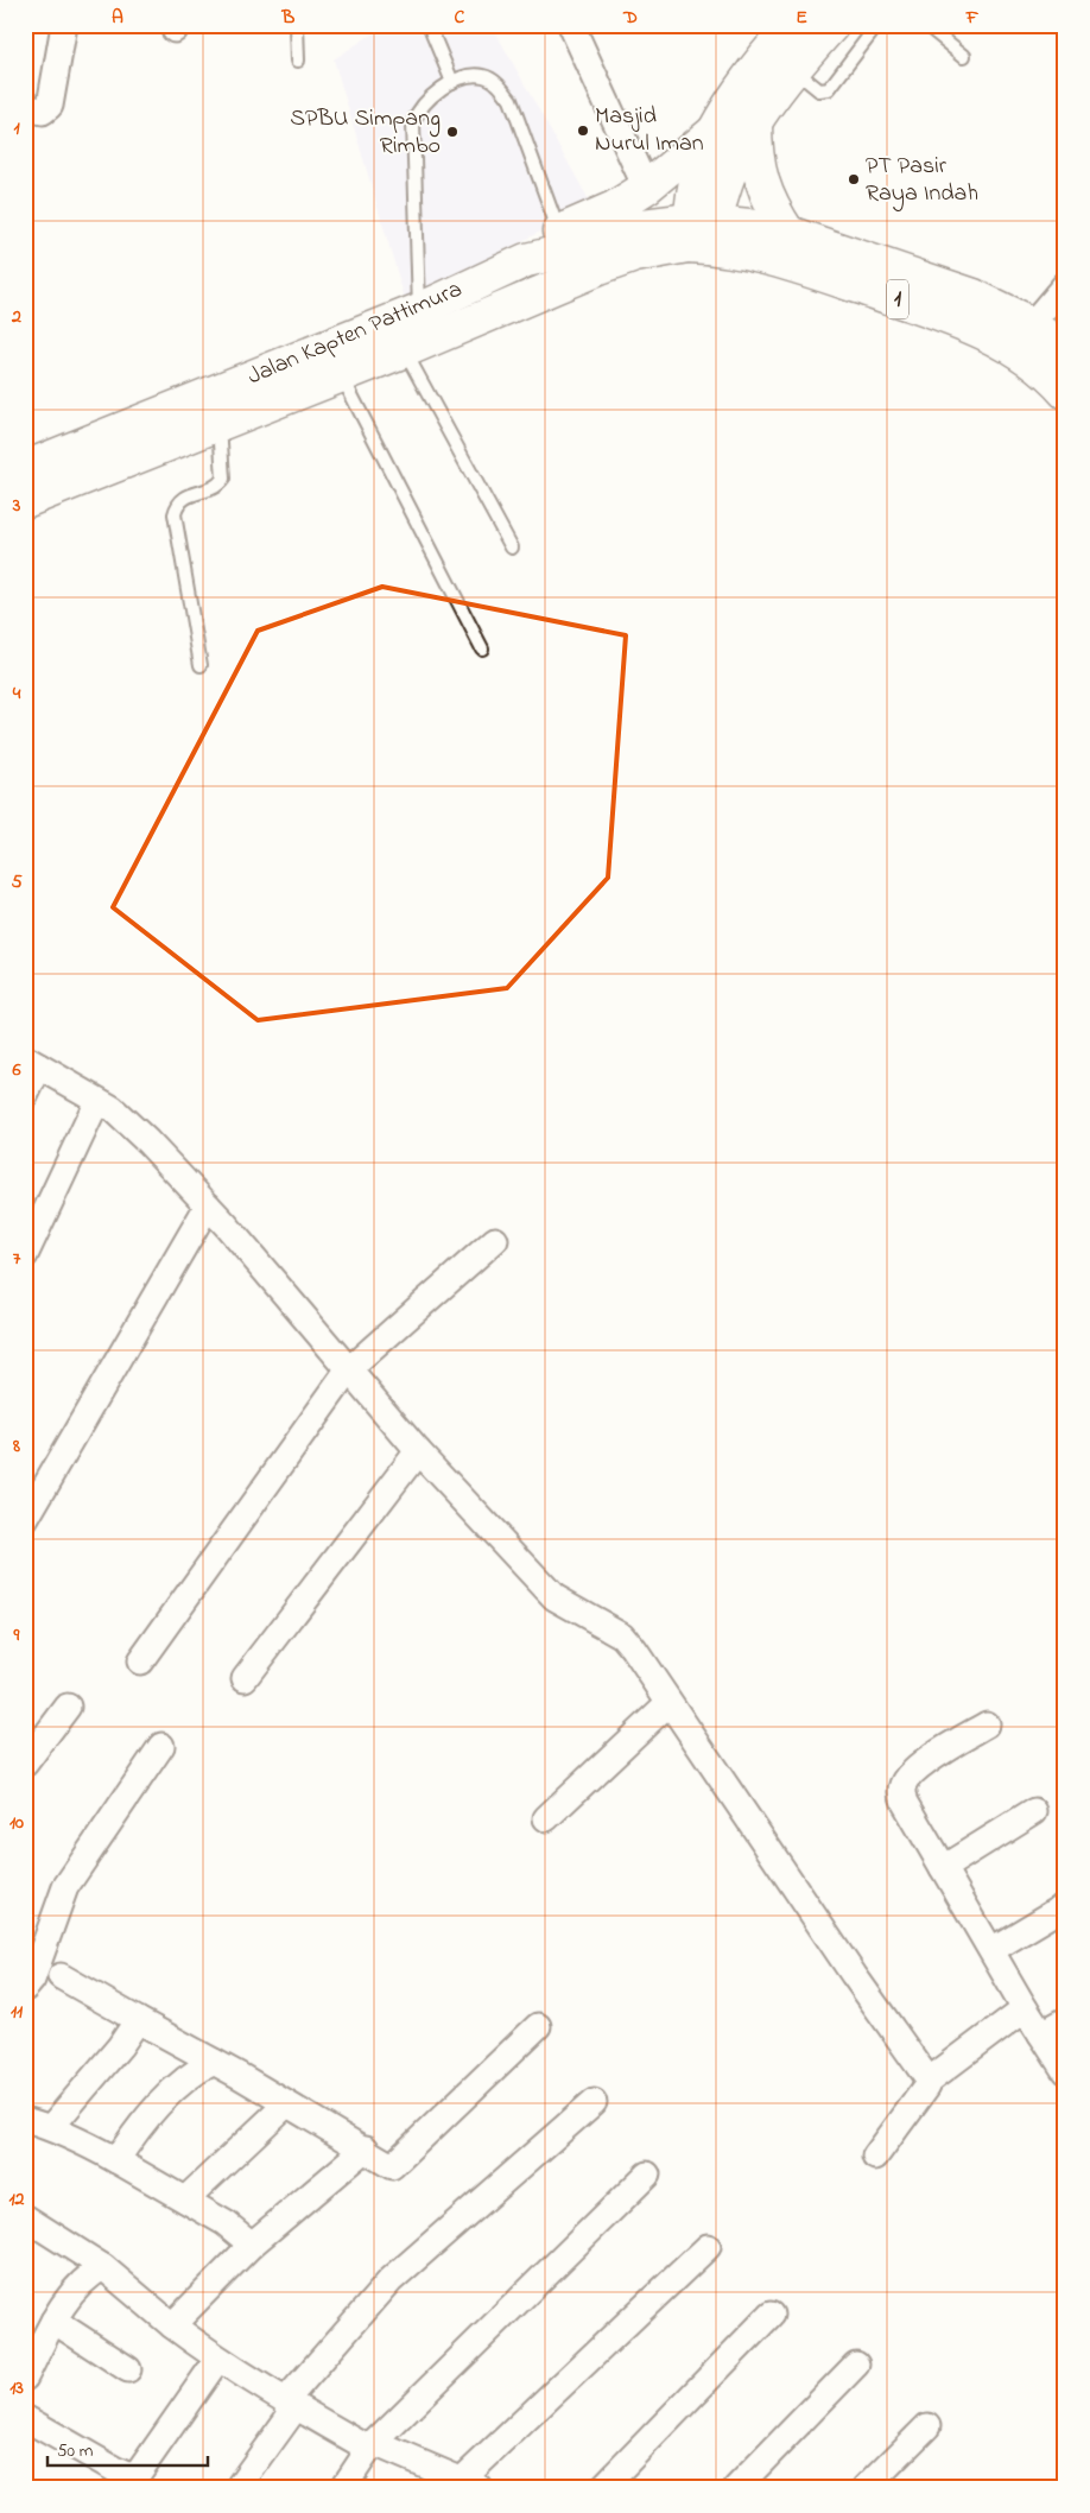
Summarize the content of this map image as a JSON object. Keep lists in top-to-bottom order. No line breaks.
{"streets":{"main road":["1","Jalan Kapten Pattimura"]},"crossings":[["1","Jalan Kapten Pattimura"]],"places":["Masjid Nurul Iman","SPBU Simpang Rimbo","PT Pasir Raya Indah"],"scale_bar":"50 m","grid":{"columns":["A","B","C","D","E","F"],"rows":["1","2","3","4","5","6","7","8","9","10","11","12","13"]}}
